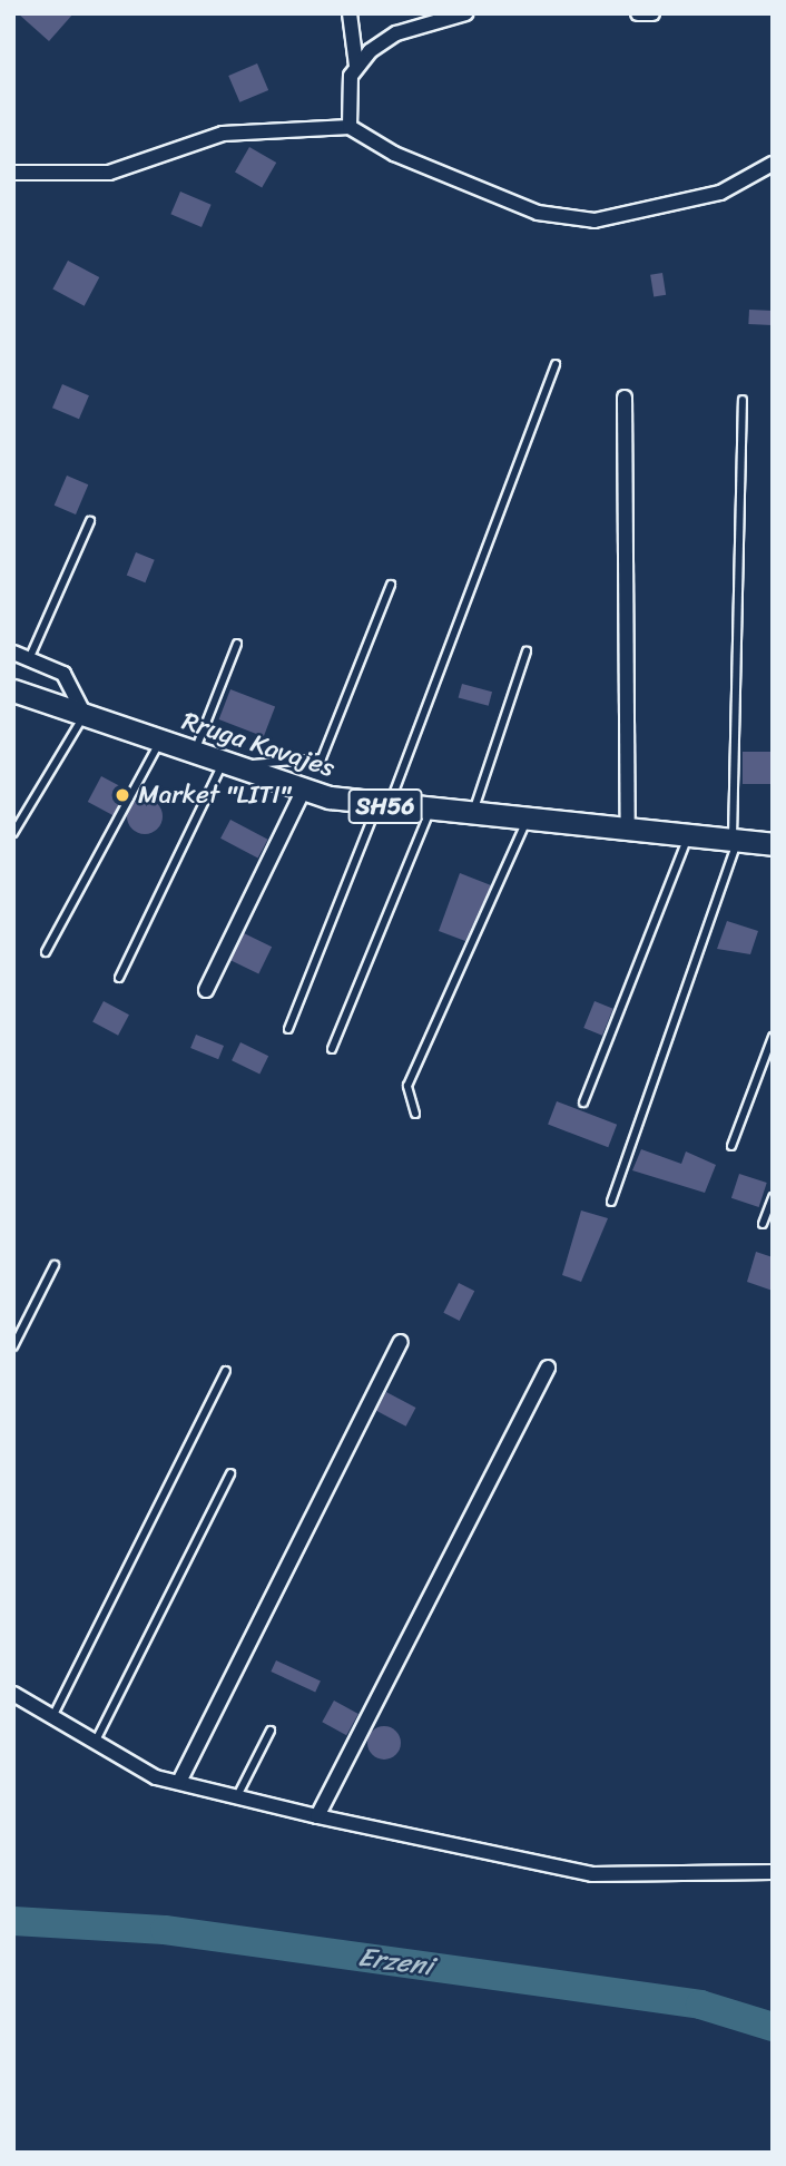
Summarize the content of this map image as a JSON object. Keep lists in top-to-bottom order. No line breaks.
{"streets":{"main road":["Rruga Kavajes","SH56"]},"water":["Erzeni"],"places":["Market \"LITI\""]}
